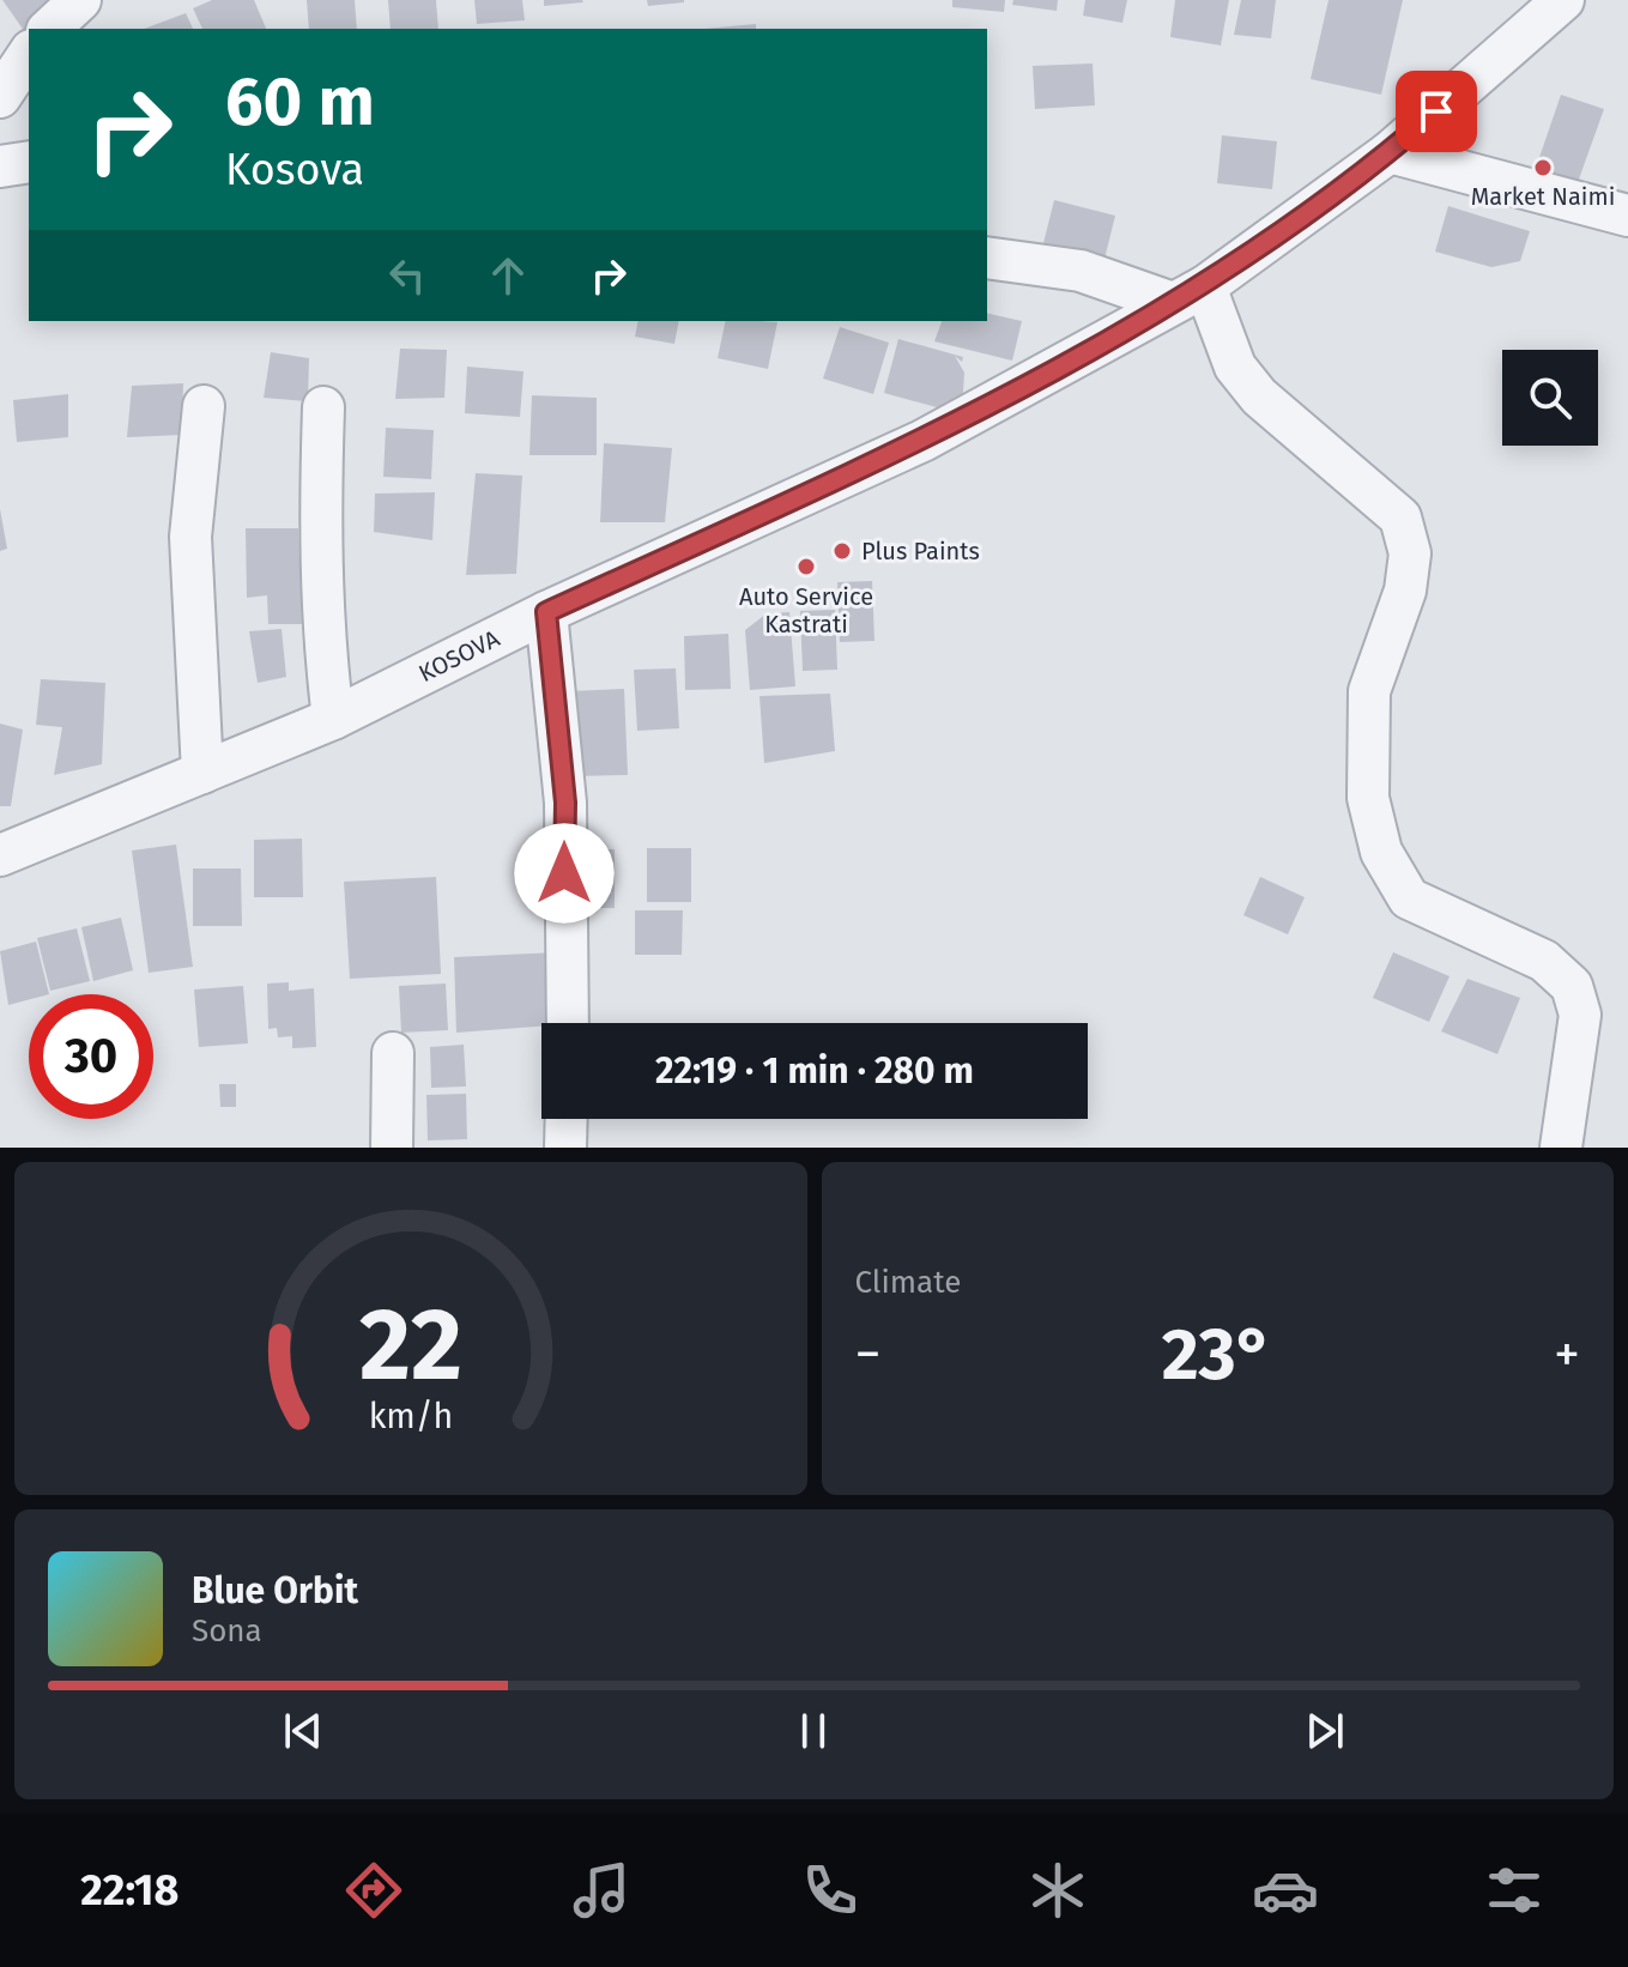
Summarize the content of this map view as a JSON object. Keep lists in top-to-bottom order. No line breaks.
{"streets":{"street":["KOSOVA"]},"places":["Market Naimi","Plus Paints","Auto Service Kastrati"],"page":{"turn":["60 m","Kosova"],"limit":"30","trip":"22:19 · 1 min · 280 m","tile":"Climate","heat":["−","23°","+"],"song":["Blue Orbit","Sona"],"tabs":"22:18","gauge":["22","km/h"]}}
